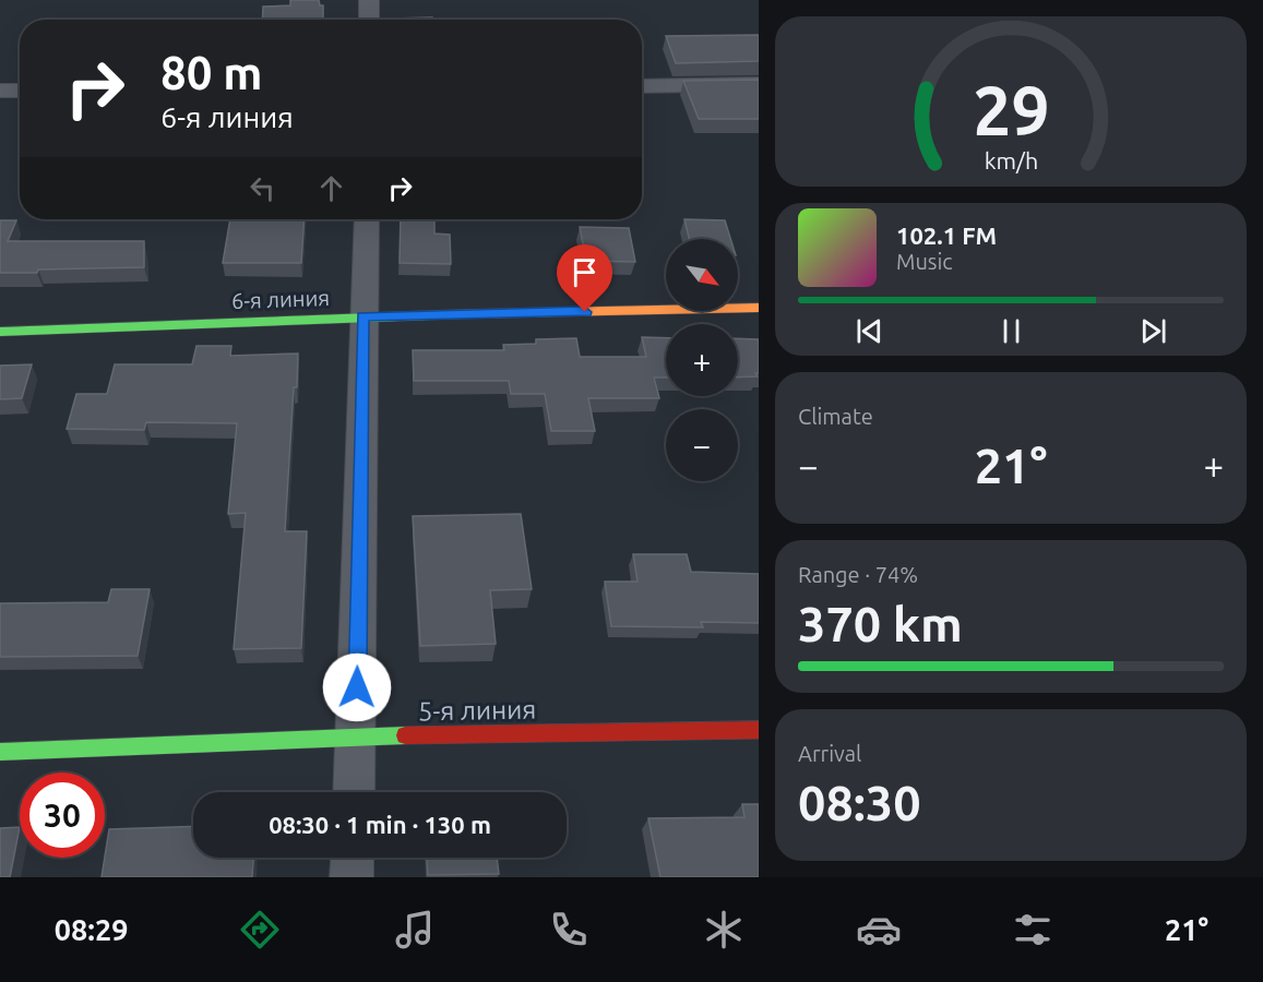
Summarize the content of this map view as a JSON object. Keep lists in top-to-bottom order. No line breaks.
{"streets":{"street":["6-я линия","5-я линия"]},"north":"bottom right","page":{"turn":["80 m","6-я линия"],"song":["102.1 FM","Music"],"map_buttons":["+","−"],"tile":["Climate",["Range · 74%","370 km"],["Arrival","08:30"]],"heat":["−","21°","+"],"limit":"30","trip":"08:30 · 1 min · 130 m","tabs":["08:29","21°"],"gauge":["29","km/h"]}}
